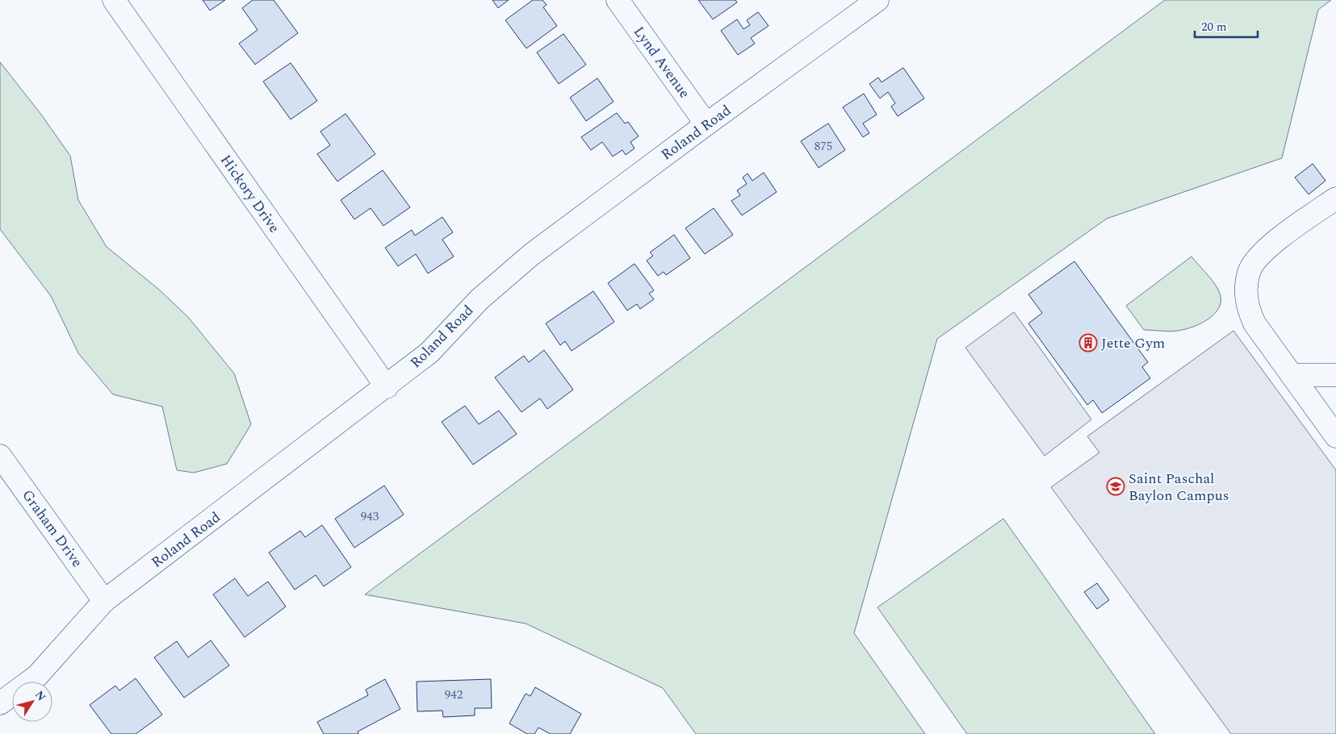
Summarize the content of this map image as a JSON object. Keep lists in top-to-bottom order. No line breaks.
{"streets":{"street":["Lynd Avenue","Roland Road","Hickory Drive","Graham Drive"]},"crossings":[["Lynd Avenue","Roland Road"],["Roland Road","Hickory Drive"],["Roland Road","Graham Drive"]],"places":{"building":["Jette Gym"],"school or university":["Saint Paschal Baylon Campus"]},"house_numbers":["875","943","942"],"scale_bar":"20 m","north":"top right"}
